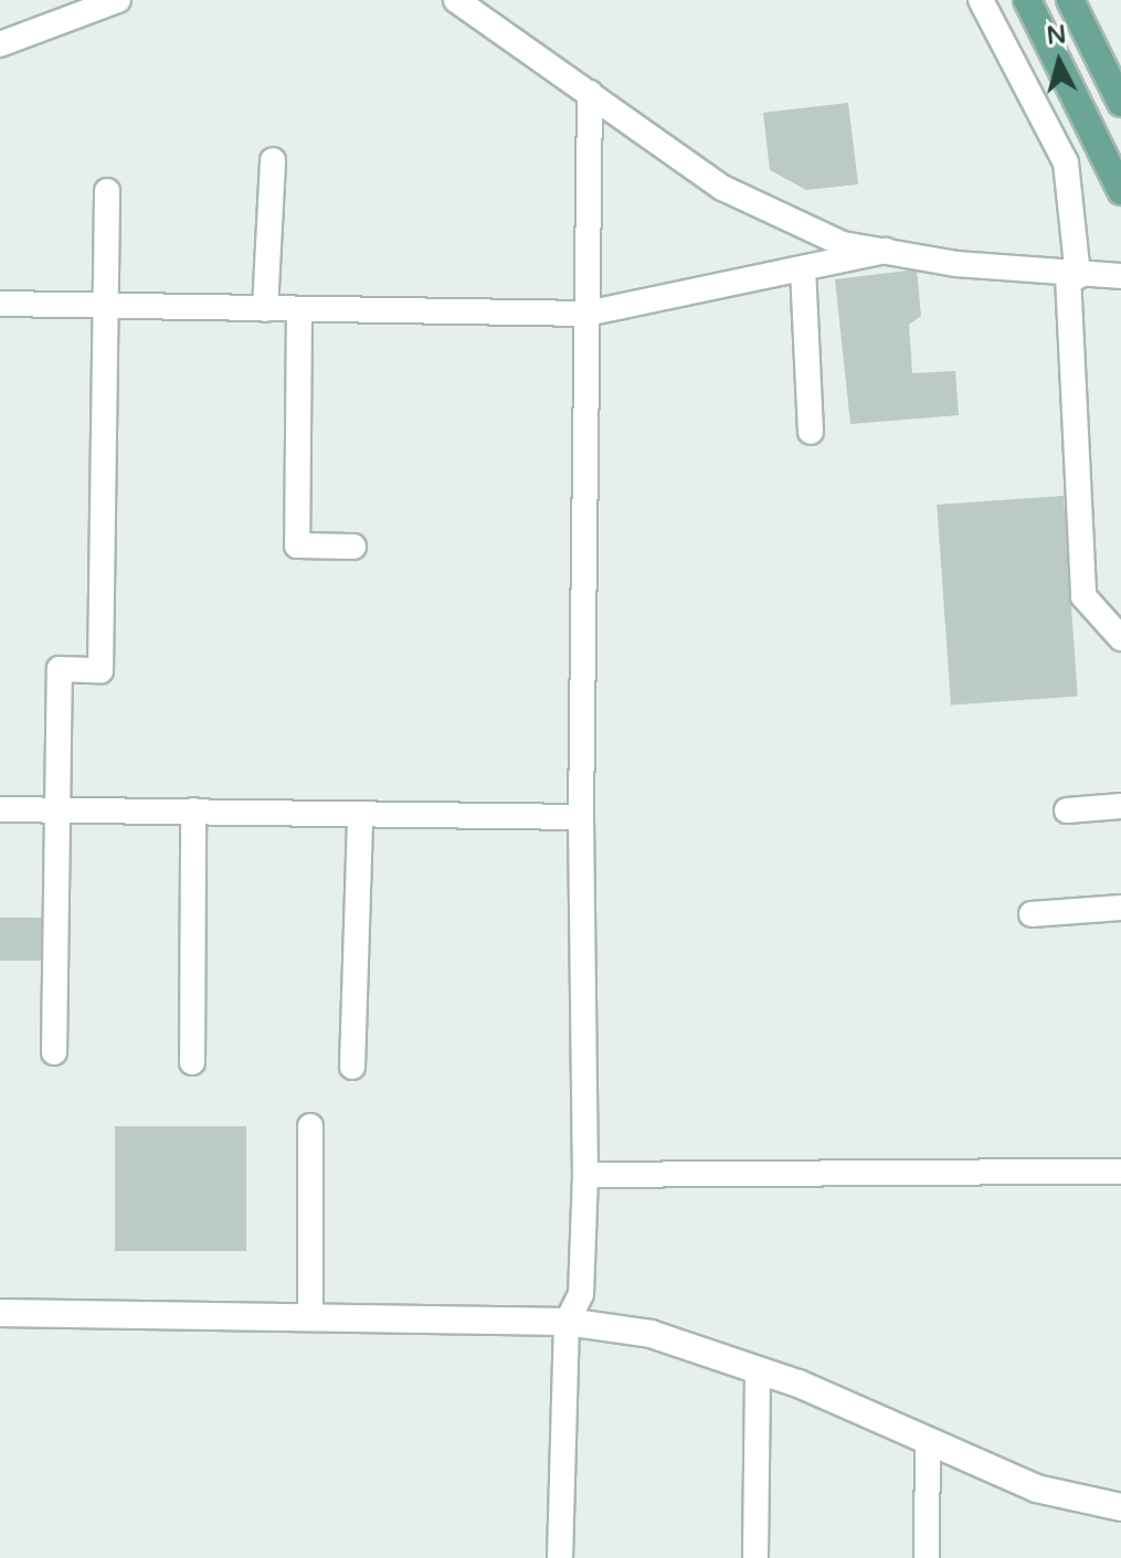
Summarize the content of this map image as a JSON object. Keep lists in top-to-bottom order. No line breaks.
{"north":"top"}
